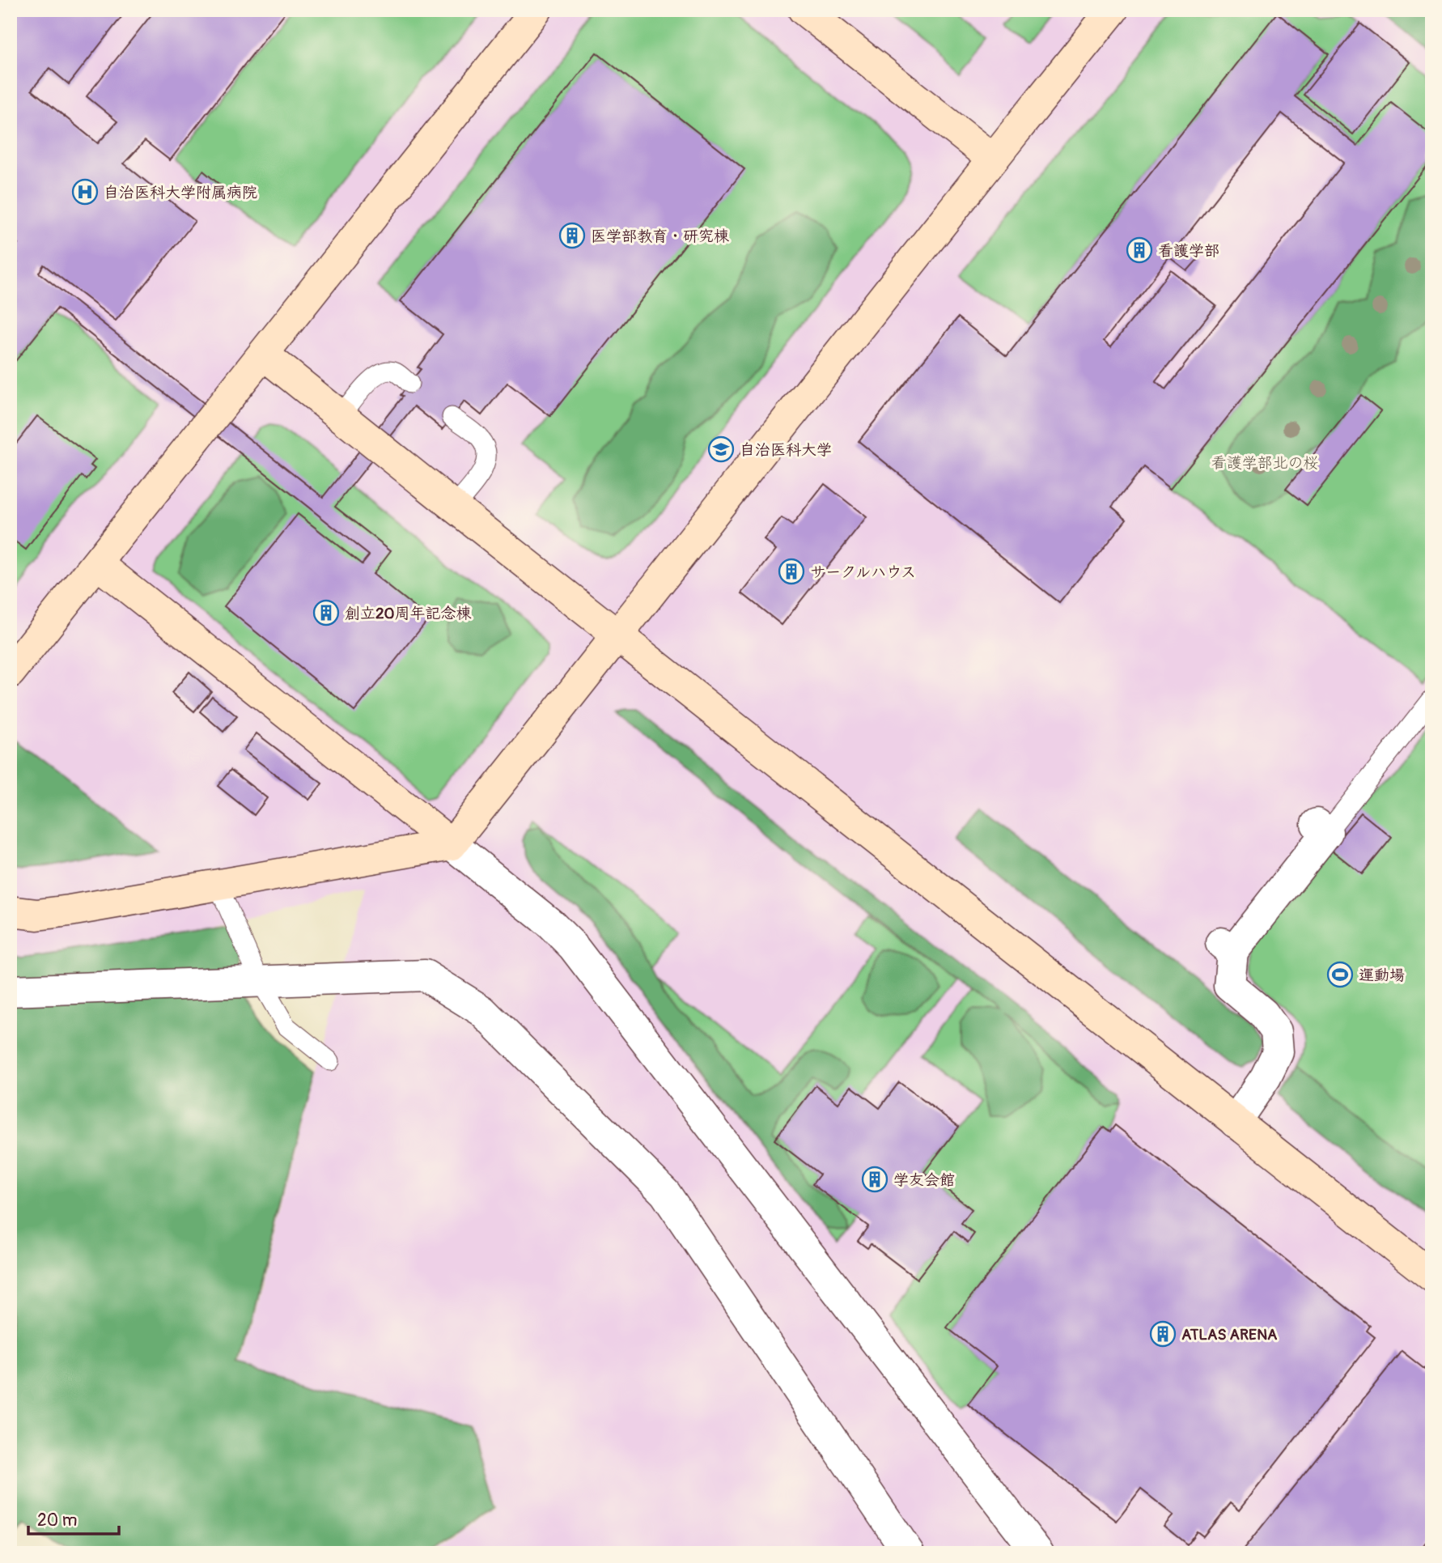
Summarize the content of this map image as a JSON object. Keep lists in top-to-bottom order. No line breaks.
{"parks":["看護学部北の桜"],"places":{"hospital":["自治医科大学附属病院"],"building":["医学部教育・研究棟","看護学部","サークルハウス","創立20周年記念棟","学友会館","ATLAS ARENA"],"school or university":["自治医科大学"],"sports":["運動場"]},"scale_bar":"20 m"}
